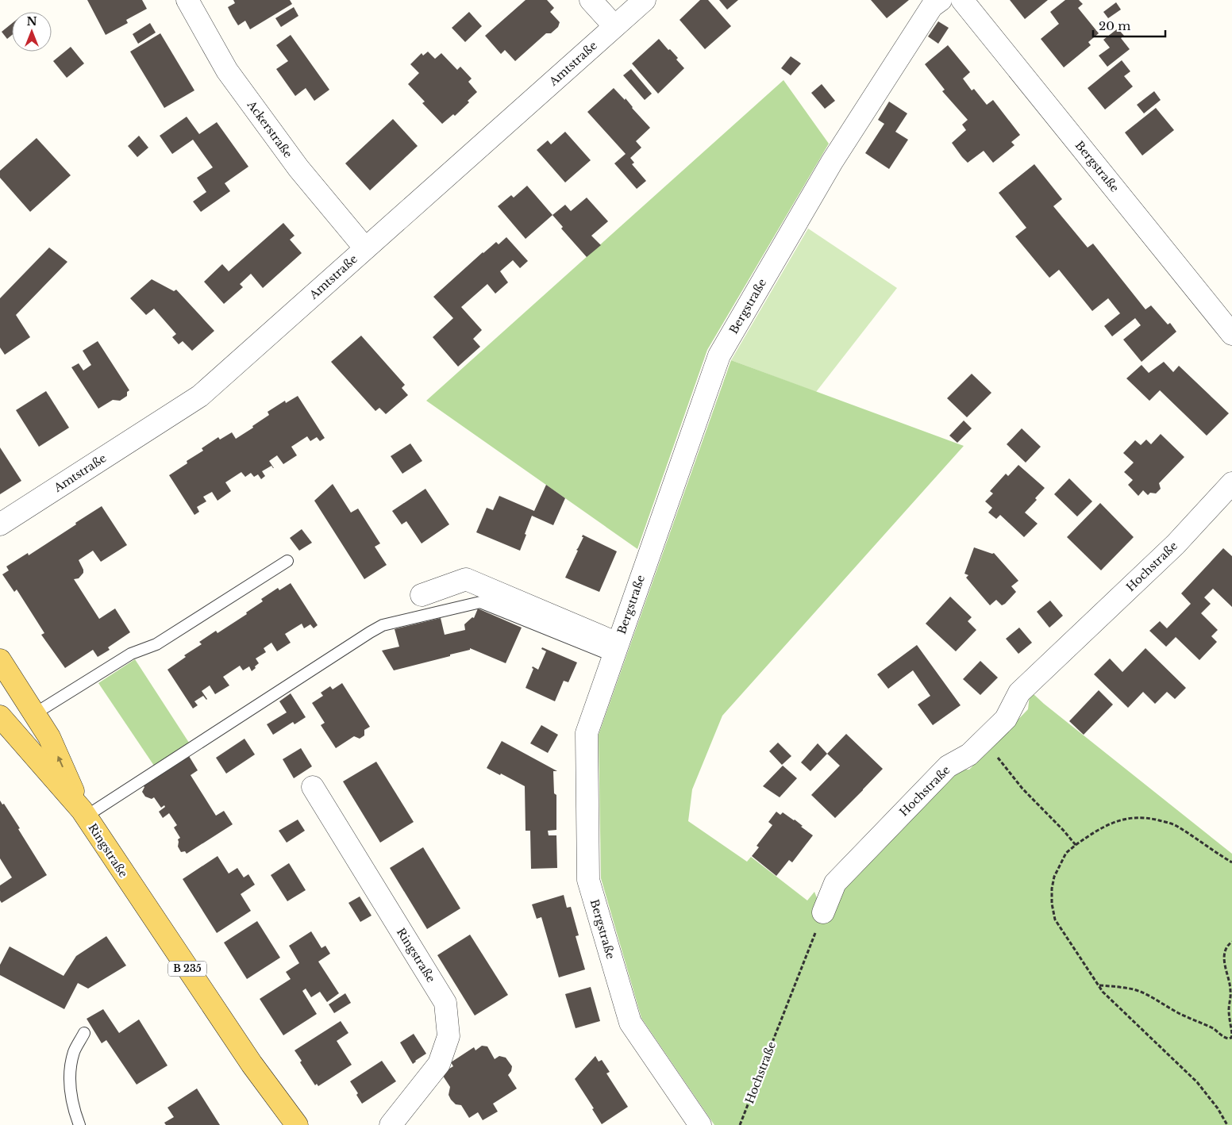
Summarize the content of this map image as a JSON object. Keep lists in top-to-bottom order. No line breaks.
{"streets":{"main road":["Ringstraße","B 235"],"street":["Amtstraße","Ackerstraße","Bergstraße","Hochstraße"]},"crossings":[["Amtstraße","Ackerstraße"]],"scale_bar":"20 m","north":"top"}
